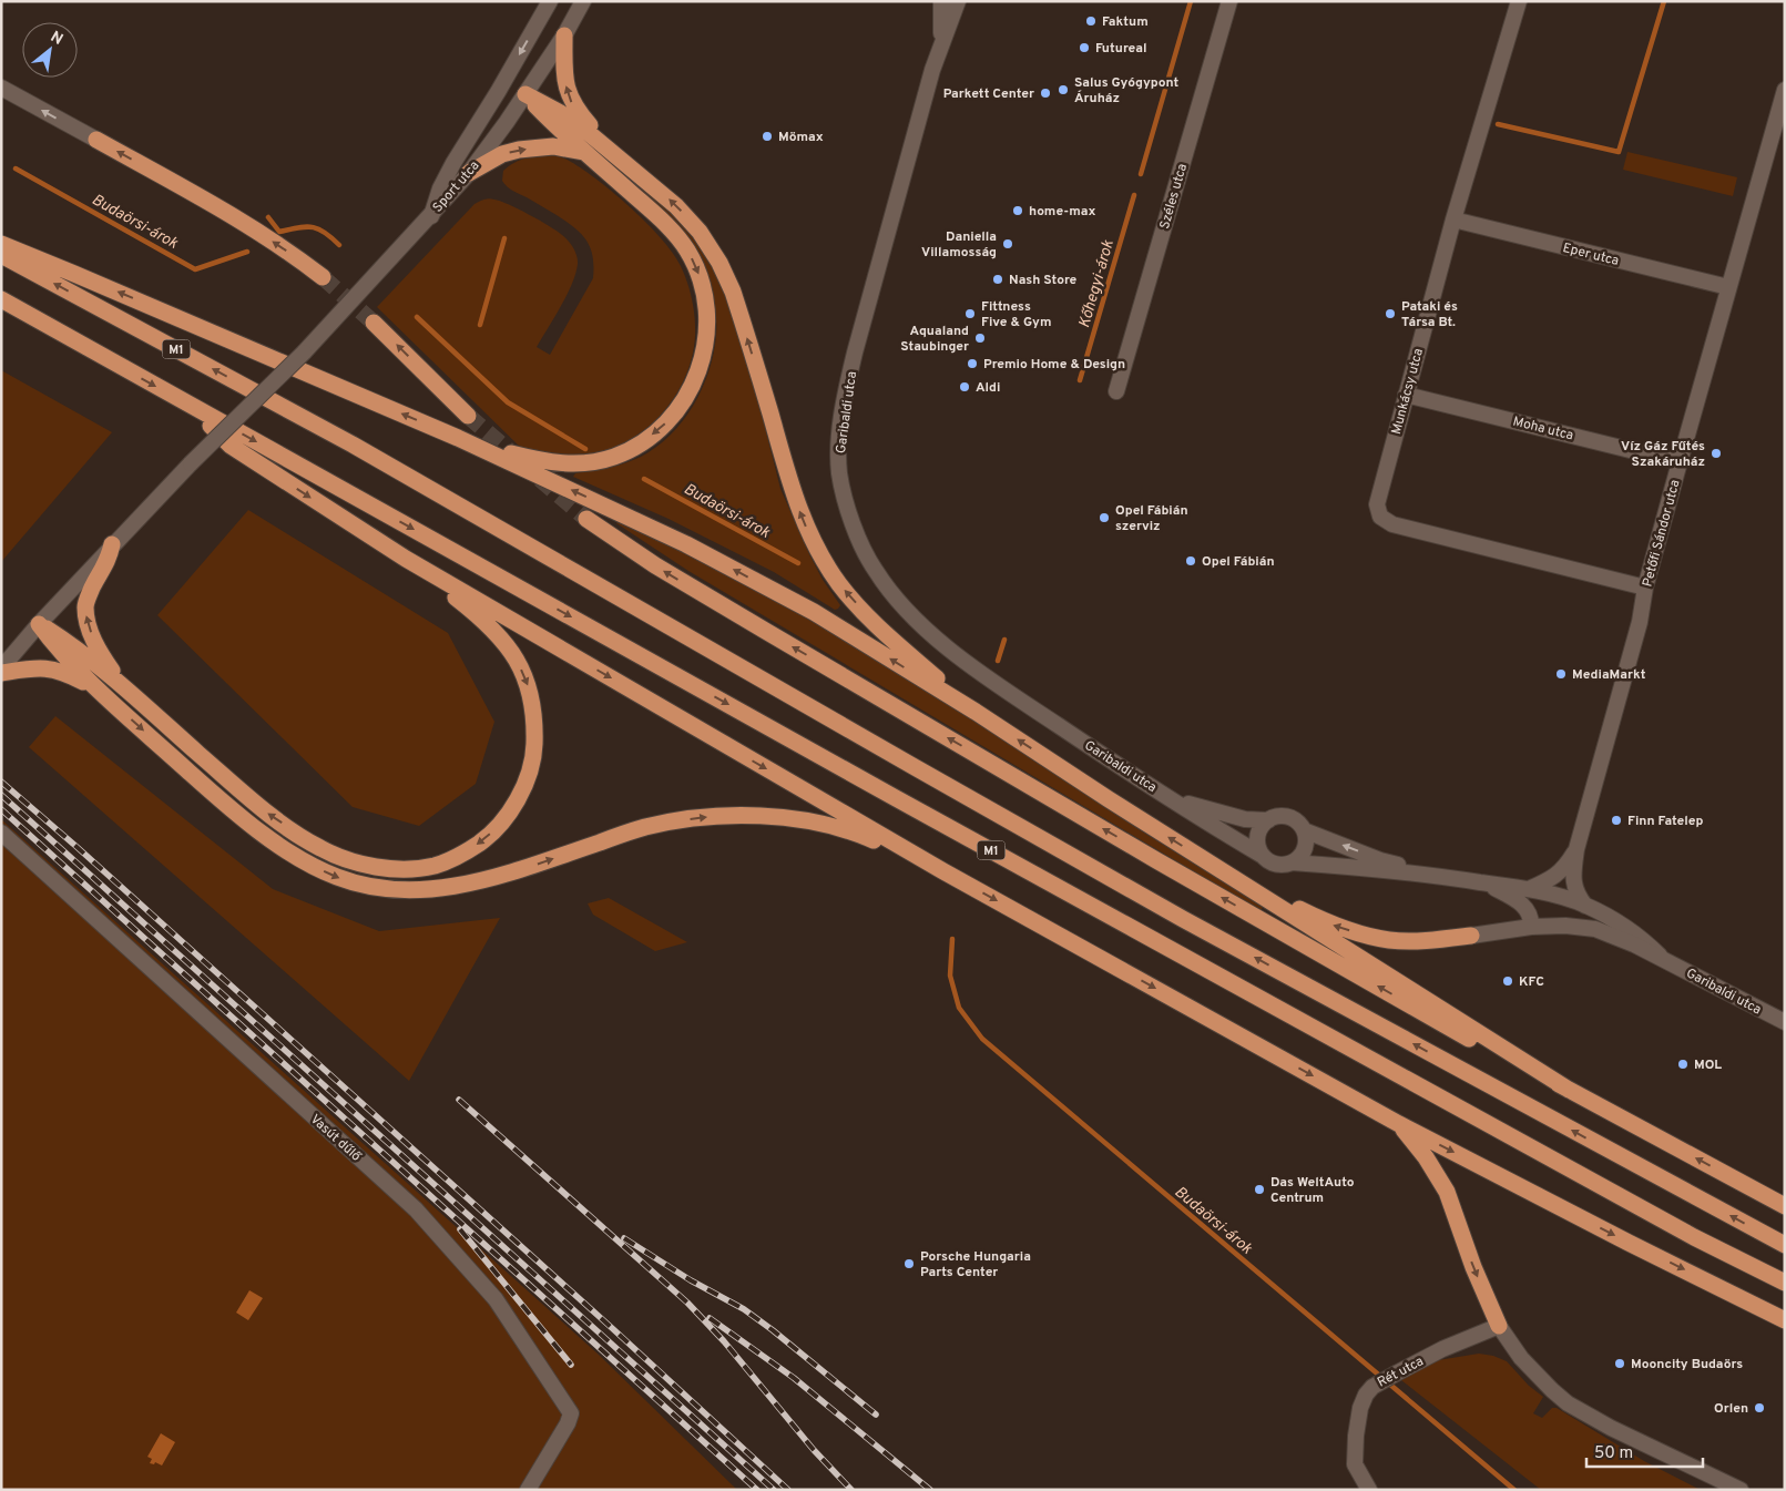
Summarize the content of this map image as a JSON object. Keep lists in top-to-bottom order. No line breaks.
{"streets":{"highway":["M1"],"street":["Sport utca","Széles utca","Eper utca","Munkácsy utca","Garibaldi utca","Moha utca","Petőfi Sándor utca","Vasút dűlő","Rét utca"]},"crossings":[["Eper utca","Munkácsy utca"],["Eper utca","Petőfi Sándor utca"],["Munkácsy utca","Moha utca"],["Munkácsy utca","Petőfi Sándor utca"],["Garibaldi utca","Petőfi Sándor utca"],["Moha utca","Petőfi Sándor utca"]],"water":["Budaörsi-árok","Kőhegyi-árok"],"places":["Faktum","Futureal","Salus Gyógypont Áruház","Parkett Center","Mömax","home-max","Daniella Villamosság","Nash Store","Fittness Five & Gym","Pataki és Társa Bt.","Aqualand Staubinger","Premio Home & Design","Aldi","Víz Gáz Fűtés Szakáruház","Opel Fábián szerviz","Opel Fábián","MediaMarkt","Finn Fatelep","KFC","MOL","Das WeltAuto Centrum","Porsche Hungaria Parts Center","Mooncity Budaörs","Orlen"],"scale_bar":"50 m","north":"top right"}
